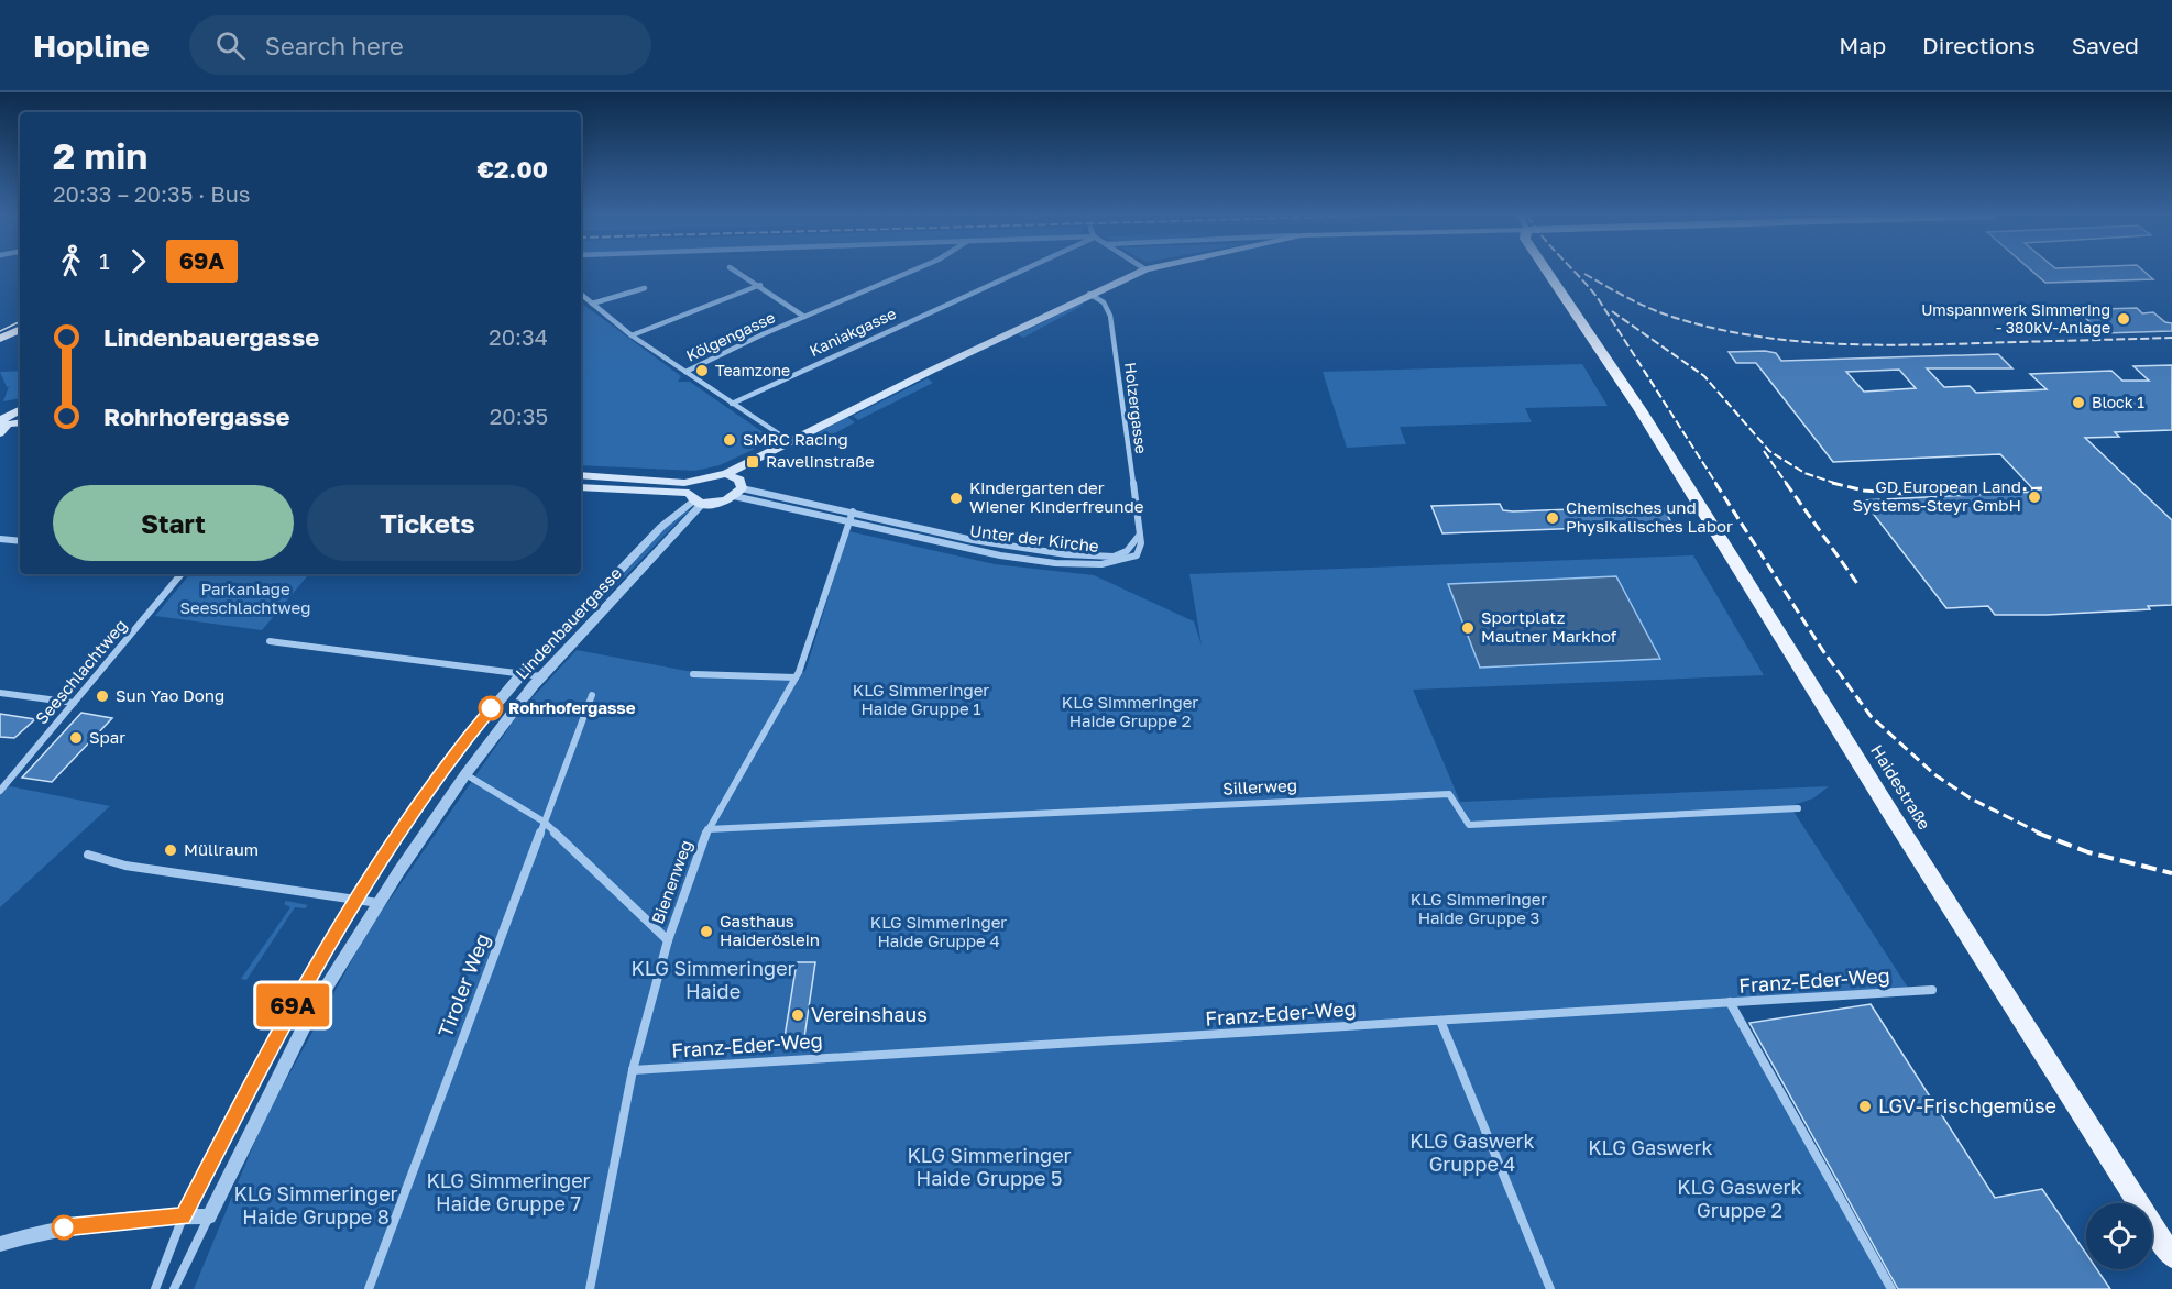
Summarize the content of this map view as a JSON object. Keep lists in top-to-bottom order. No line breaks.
{"streets":{"main road":["Unter der Kirche","Haidestraße"],"street":["Kaniakgasse","Kölgengasse","Holzergasse","Lindenbauergasse","Seeschlachtweg","Sillerweg","Bienenweg","Franz-Eder-Weg","Tiroler Weg"]},"crossings":[["Holzergasse","Unter der Kirche"],["Unter der Kirche","Lindenbauergasse"],["Unter der Kirche","Bienenweg"],["Sillerweg","Bienenweg"],["Bienenweg","Franz-Eder-Weg"]],"parks":["Parkanlage Seeschlachtweg","KLG Simmeringer Haide Gruppe 1","KLG Simmeringer Haide Gruppe 2","KLG Simmeringer Haide Gruppe 3","KLG Simmeringer Haide Gruppe 4","KLG Simmeringer Haide","KLG Gaswerk Gruppe 4","KLG Gaswerk","KLG Simmeringer Haide Gruppe 5","KLG Simmeringer Haide Gruppe 7","KLG Gaswerk Gruppe 2","KLG Simmeringer Haide Gruppe 8"],"places":{"other":["Umspannwerk Simmering - 380kV-Anlage","Teamzone","Block 1","SMRC Racing","GD European Land Systems-Steyr GmbH","Kindergarten der Wiener Kinderfreunde","Chemisches und Physikalisches Labor","Sportplatz Mautner Markhof","Sun Yao Dong","Rohrhofergasse","Spar","Müllraum","Gasthaus Haideröslein","Vereinshaus","LGV-Frischgemüse"],"transit":["Ravelinstraße"]},"lines":["bus line 69A"],"page":{"header":"Hopline","search":"Search here","nav":["Map","Directions","Saved"],"on_map":"69A","heading":["2 min","20:33 – 20:35 · Bus","€2.00"],"legs":["1","69A"],"list":[{"name":"Lindenbauergasse","value":"20:34"},{"name":"Rohrhofergasse","value":"20:35"}],"buttons":["Start","Tickets"]}}
